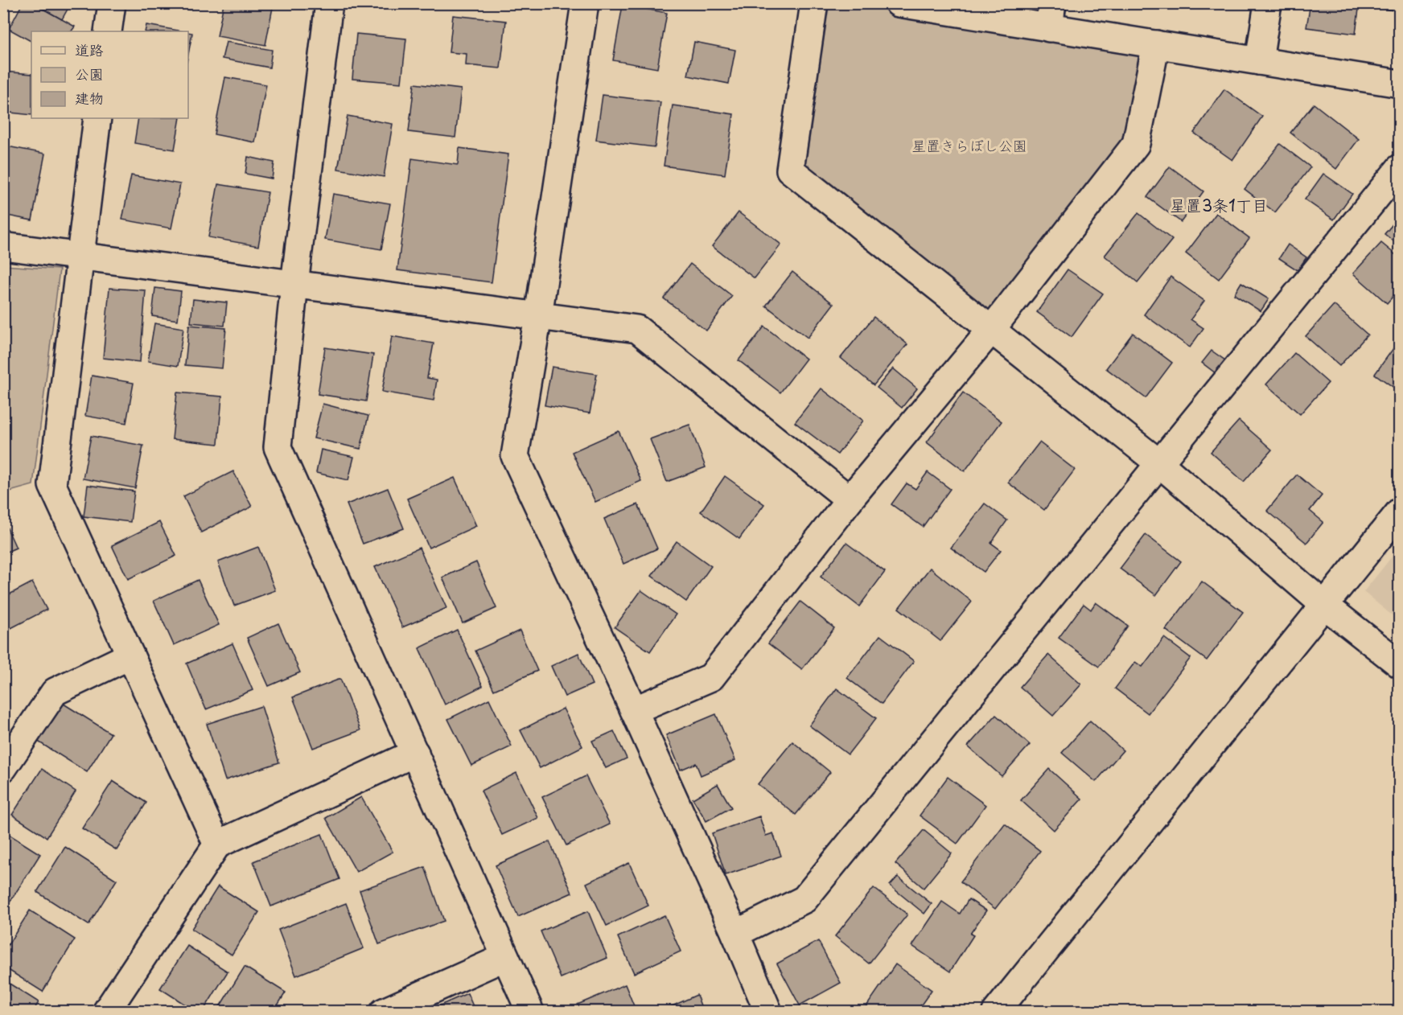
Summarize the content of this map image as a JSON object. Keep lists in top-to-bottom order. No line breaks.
{"districts":["星置3条1丁目"],"parks":["星置きらぼし公園"],"legend":["道路","公園","建物"]}
